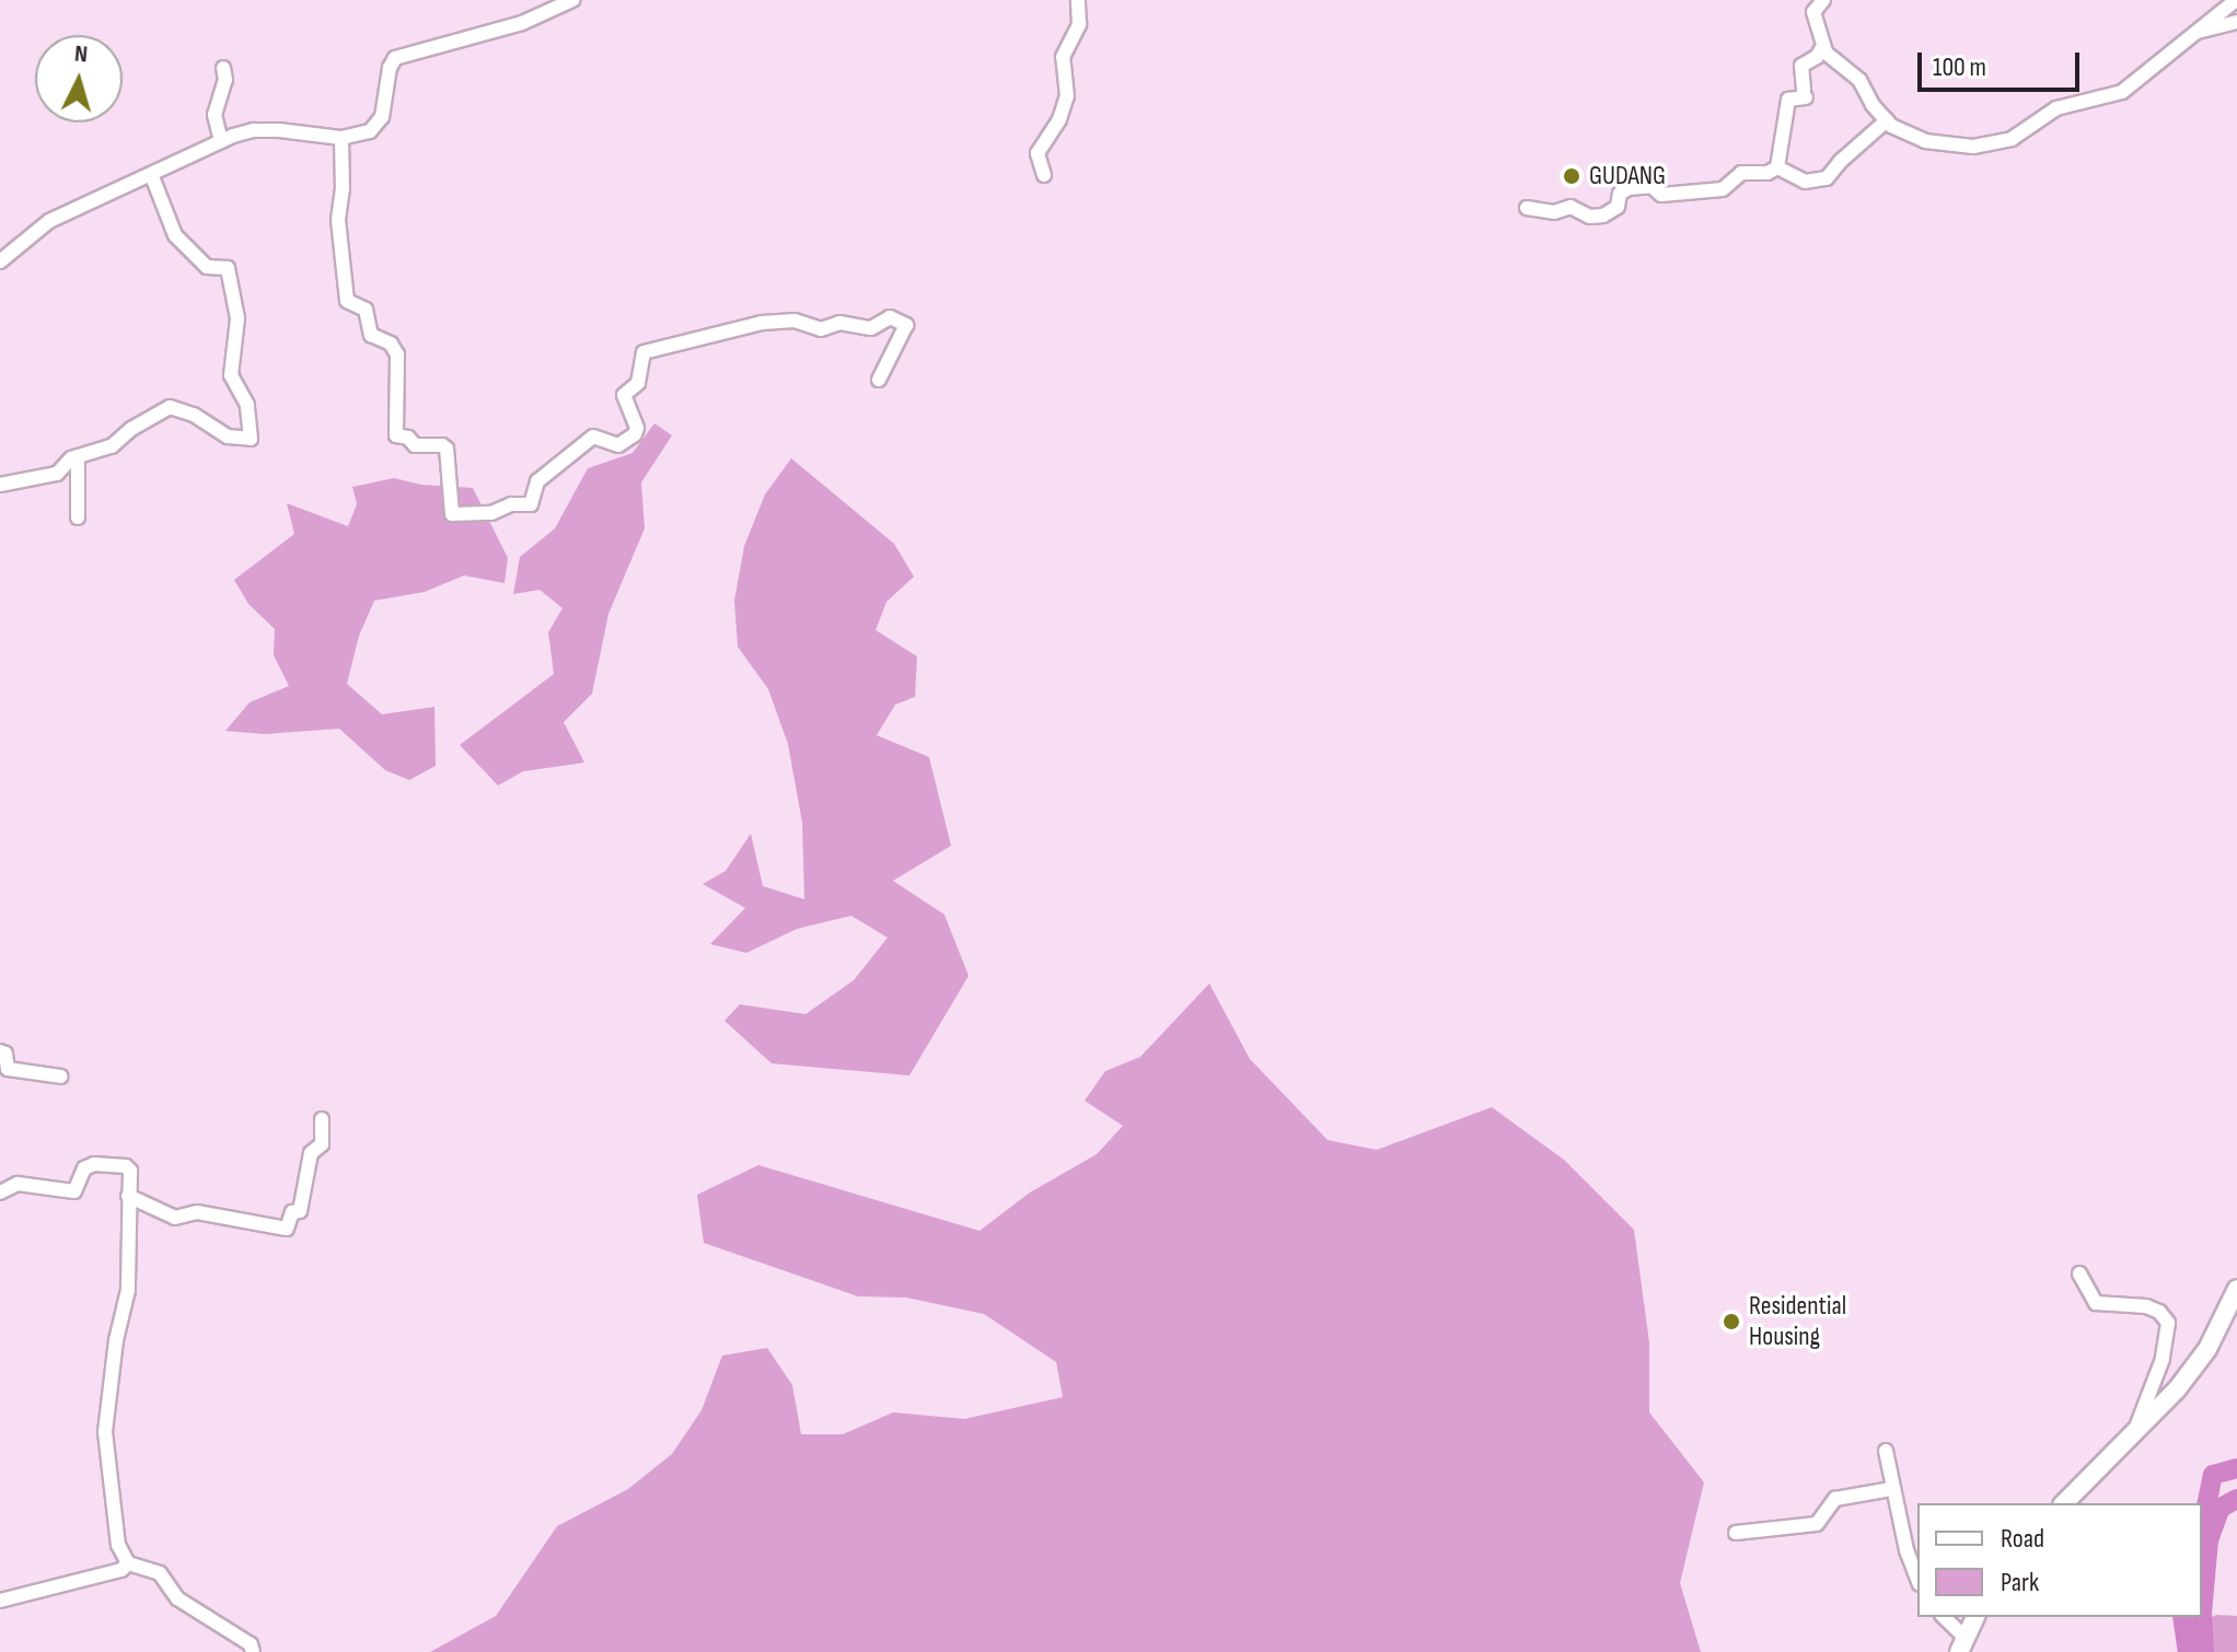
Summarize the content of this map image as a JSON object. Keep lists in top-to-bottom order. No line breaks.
{"places":["GUDANG","Residential Housing"],"legend":["Road","Park"],"scale_bar":"100 m","north":"top"}
